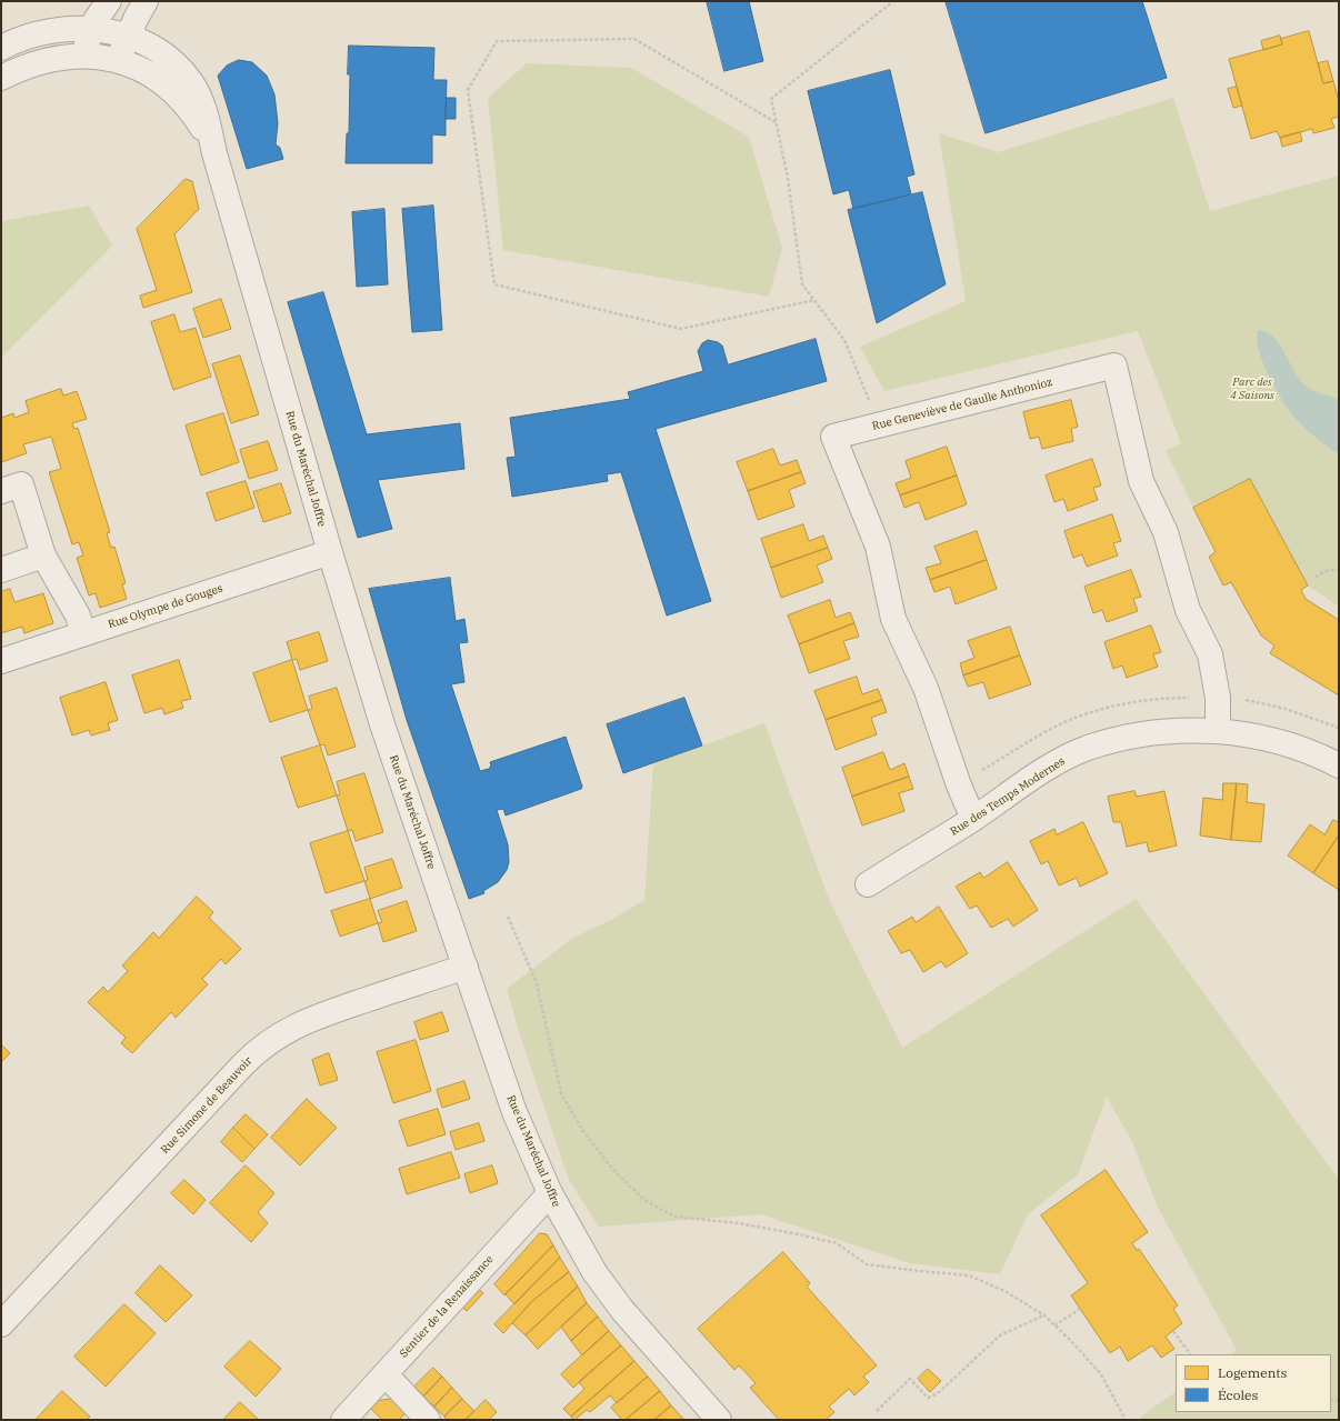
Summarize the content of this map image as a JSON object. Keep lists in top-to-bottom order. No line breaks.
{"streets":{"street":["Rue Geneviève de Gaulle Anthonioz","Rue du Maréchal Joffre","Rue Olympe de Gouges","Rue des Temps Modernes","Rue Simone de Beauvoir","Sentier de la Renaissance"]},"crossings":[["Rue Geneviève de Gaulle Anthonioz","Rue des Temps Modernes"],["Rue du Maréchal Joffre","Rue Olympe de Gouges"],["Rue du Maréchal Joffre","Rue Simone de Beauvoir"],["Rue du Maréchal Joffre","Sentier de la Renaissance"]],"parks":["Parc des 4 Saisons"],"legend":["Logements","Écoles"]}
